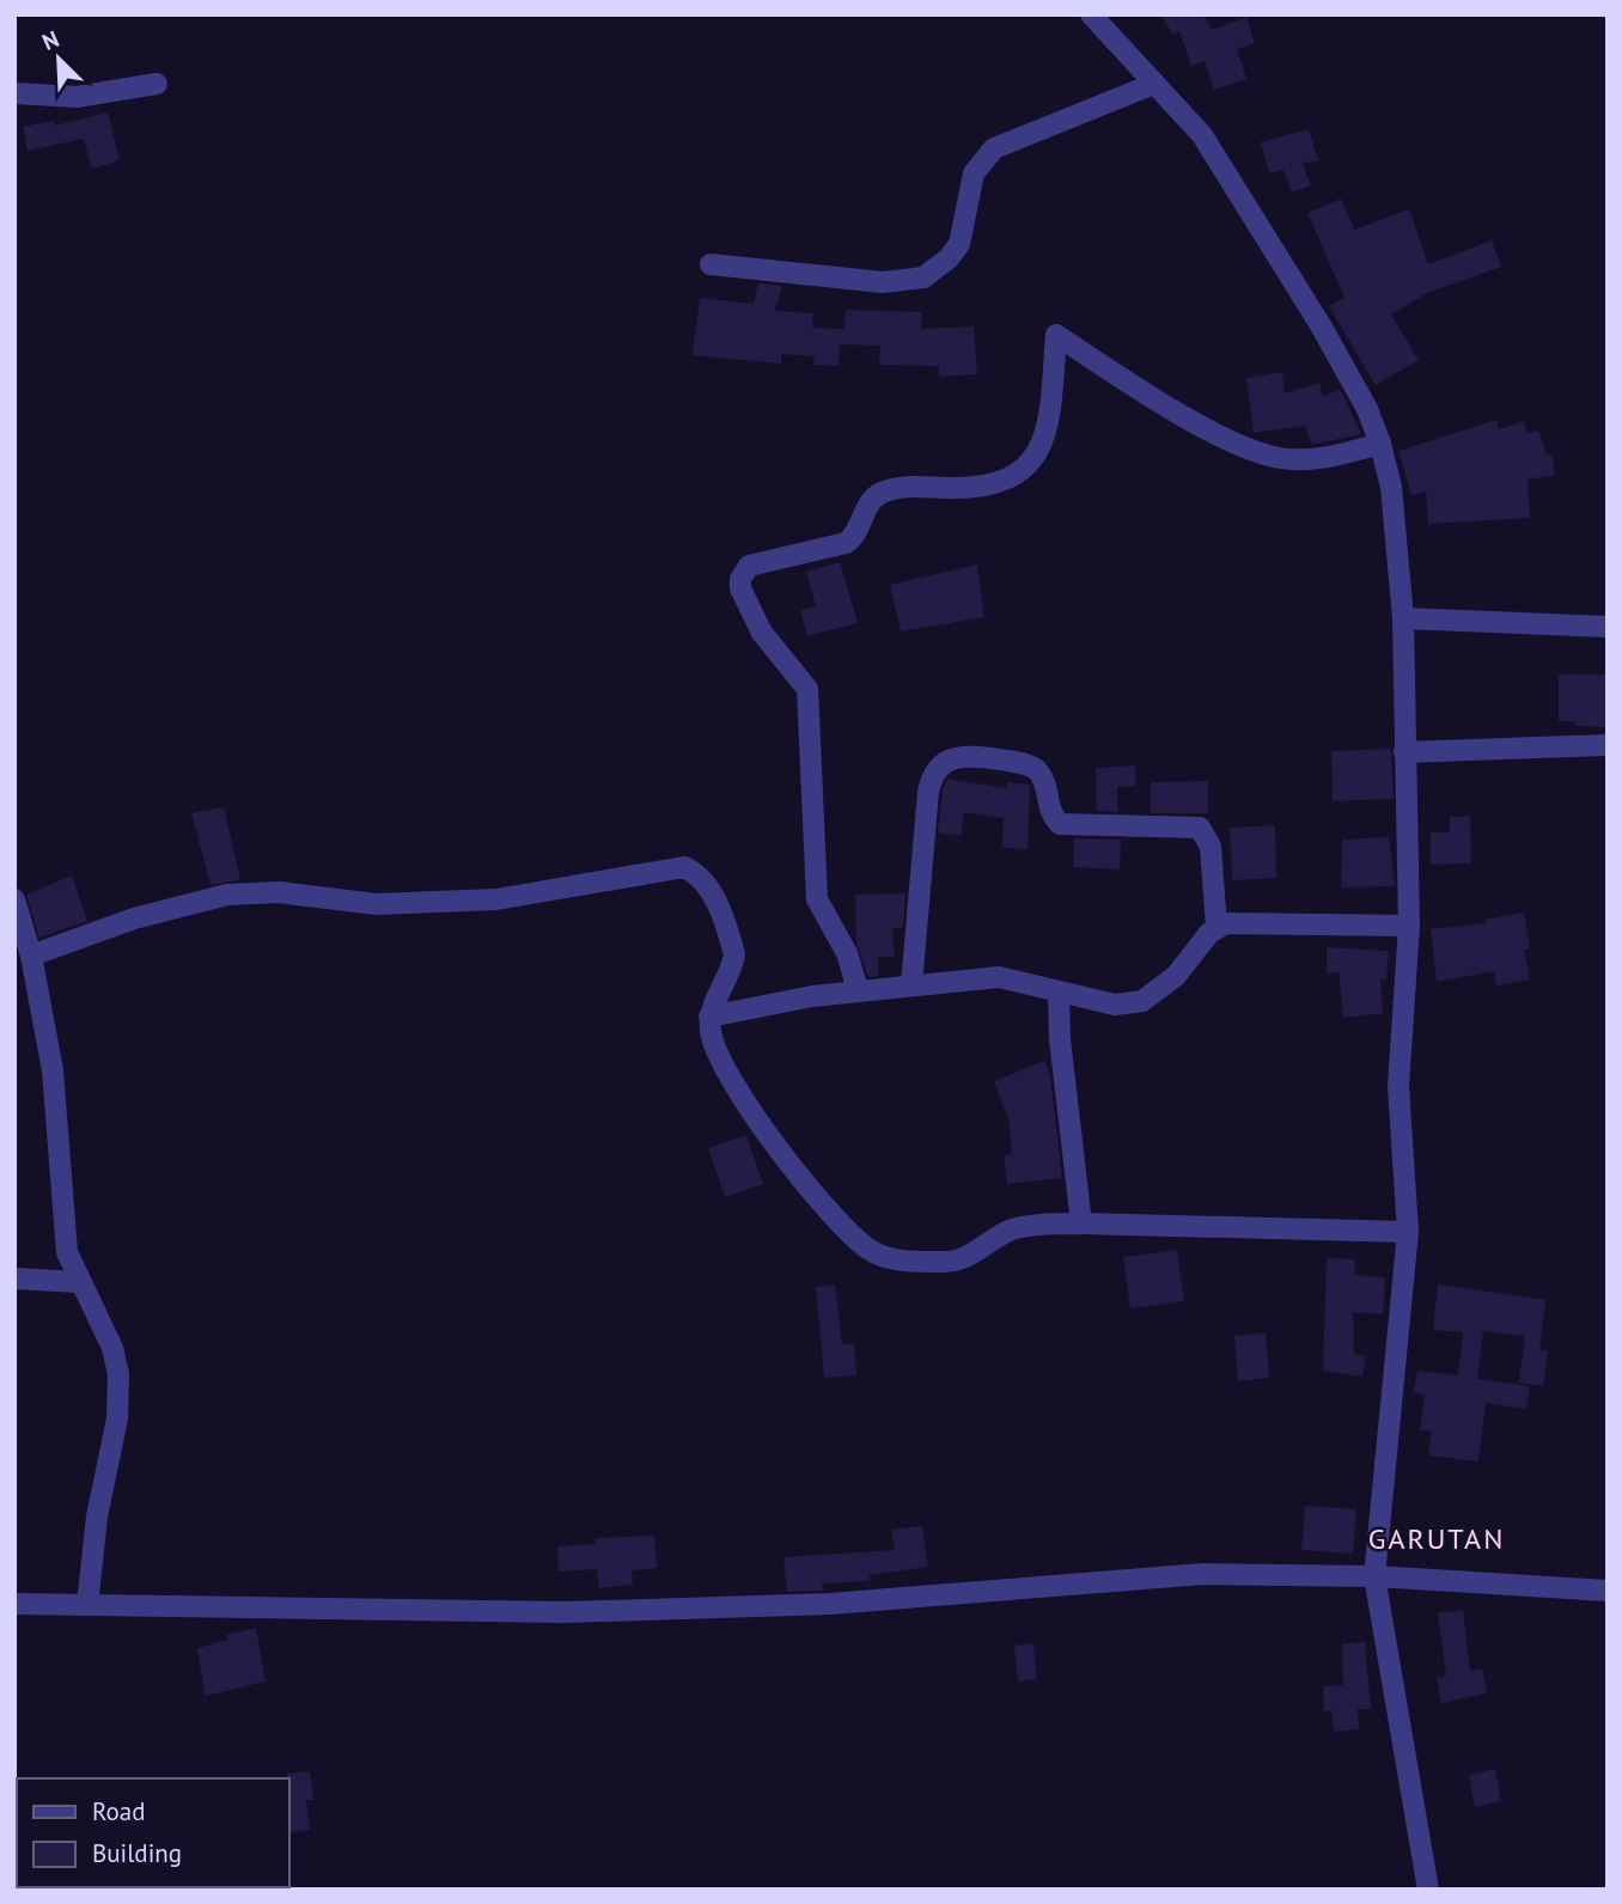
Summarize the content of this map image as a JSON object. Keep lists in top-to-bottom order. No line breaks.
{"districts":["GARUTAN"],"legend":["Road","Building"],"north":"top left"}
